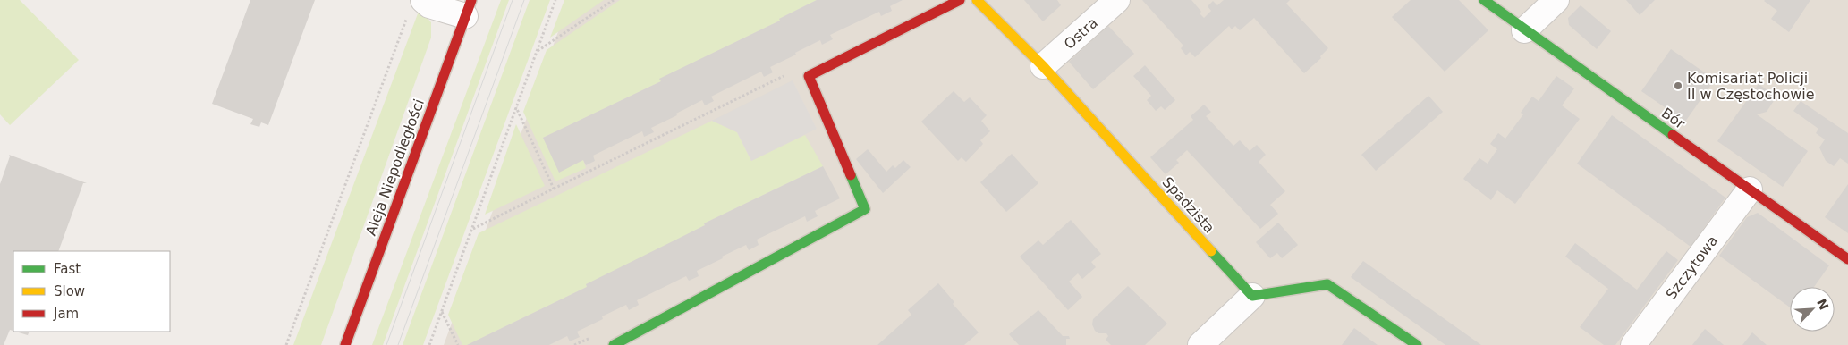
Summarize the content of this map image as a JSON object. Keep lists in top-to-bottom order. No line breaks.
{"streets":{"street":["Ostra","Bór","Aleja Niepodległości","Spadzista","Szczytowa"]},"crossings":[["Ostra","Spadzista"],["Bór","Szczytowa"]],"places":["Komisariat Policji II w Częstochowie"],"legend":["Fast","Slow","Jam"],"north":"top right"}
